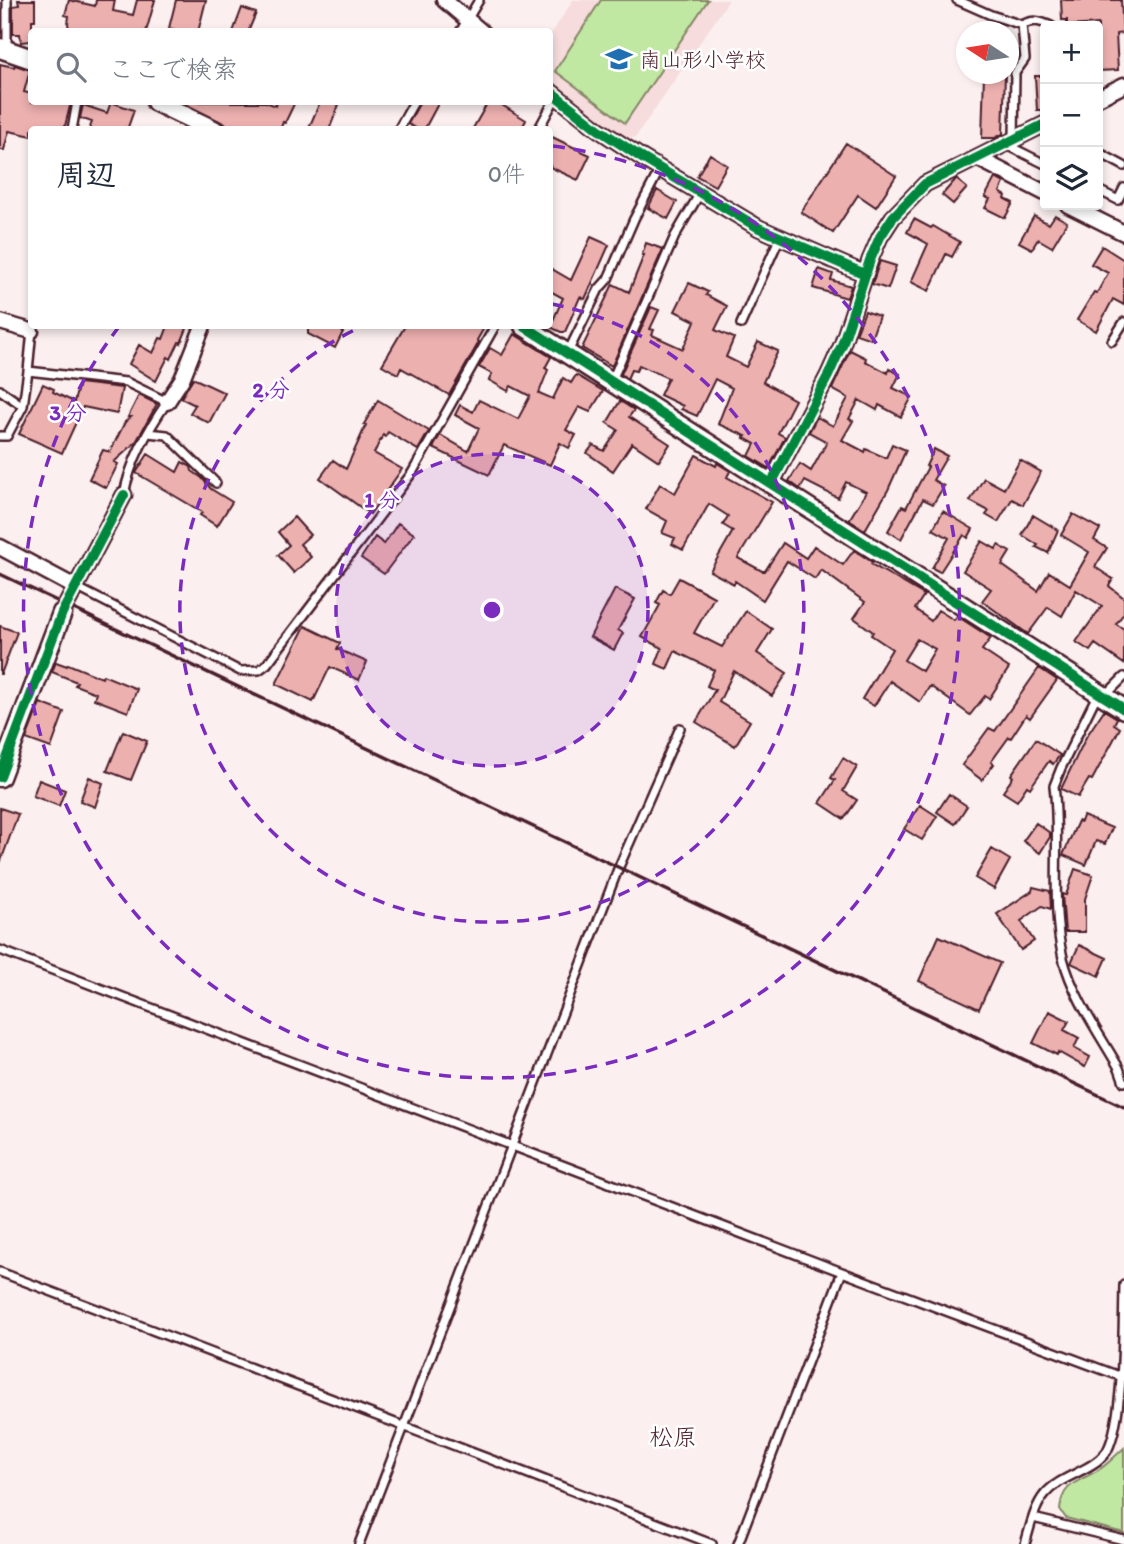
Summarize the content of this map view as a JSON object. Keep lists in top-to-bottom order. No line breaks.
{"districts":["松原"],"places":{"school or university":["南山形小学校"]},"north":"left","page":{"map_buttons":["+","−"],"search":"ここで検索","heading":["周辺","0件"]},"rings":["2 分","3 分","1 分"]}
